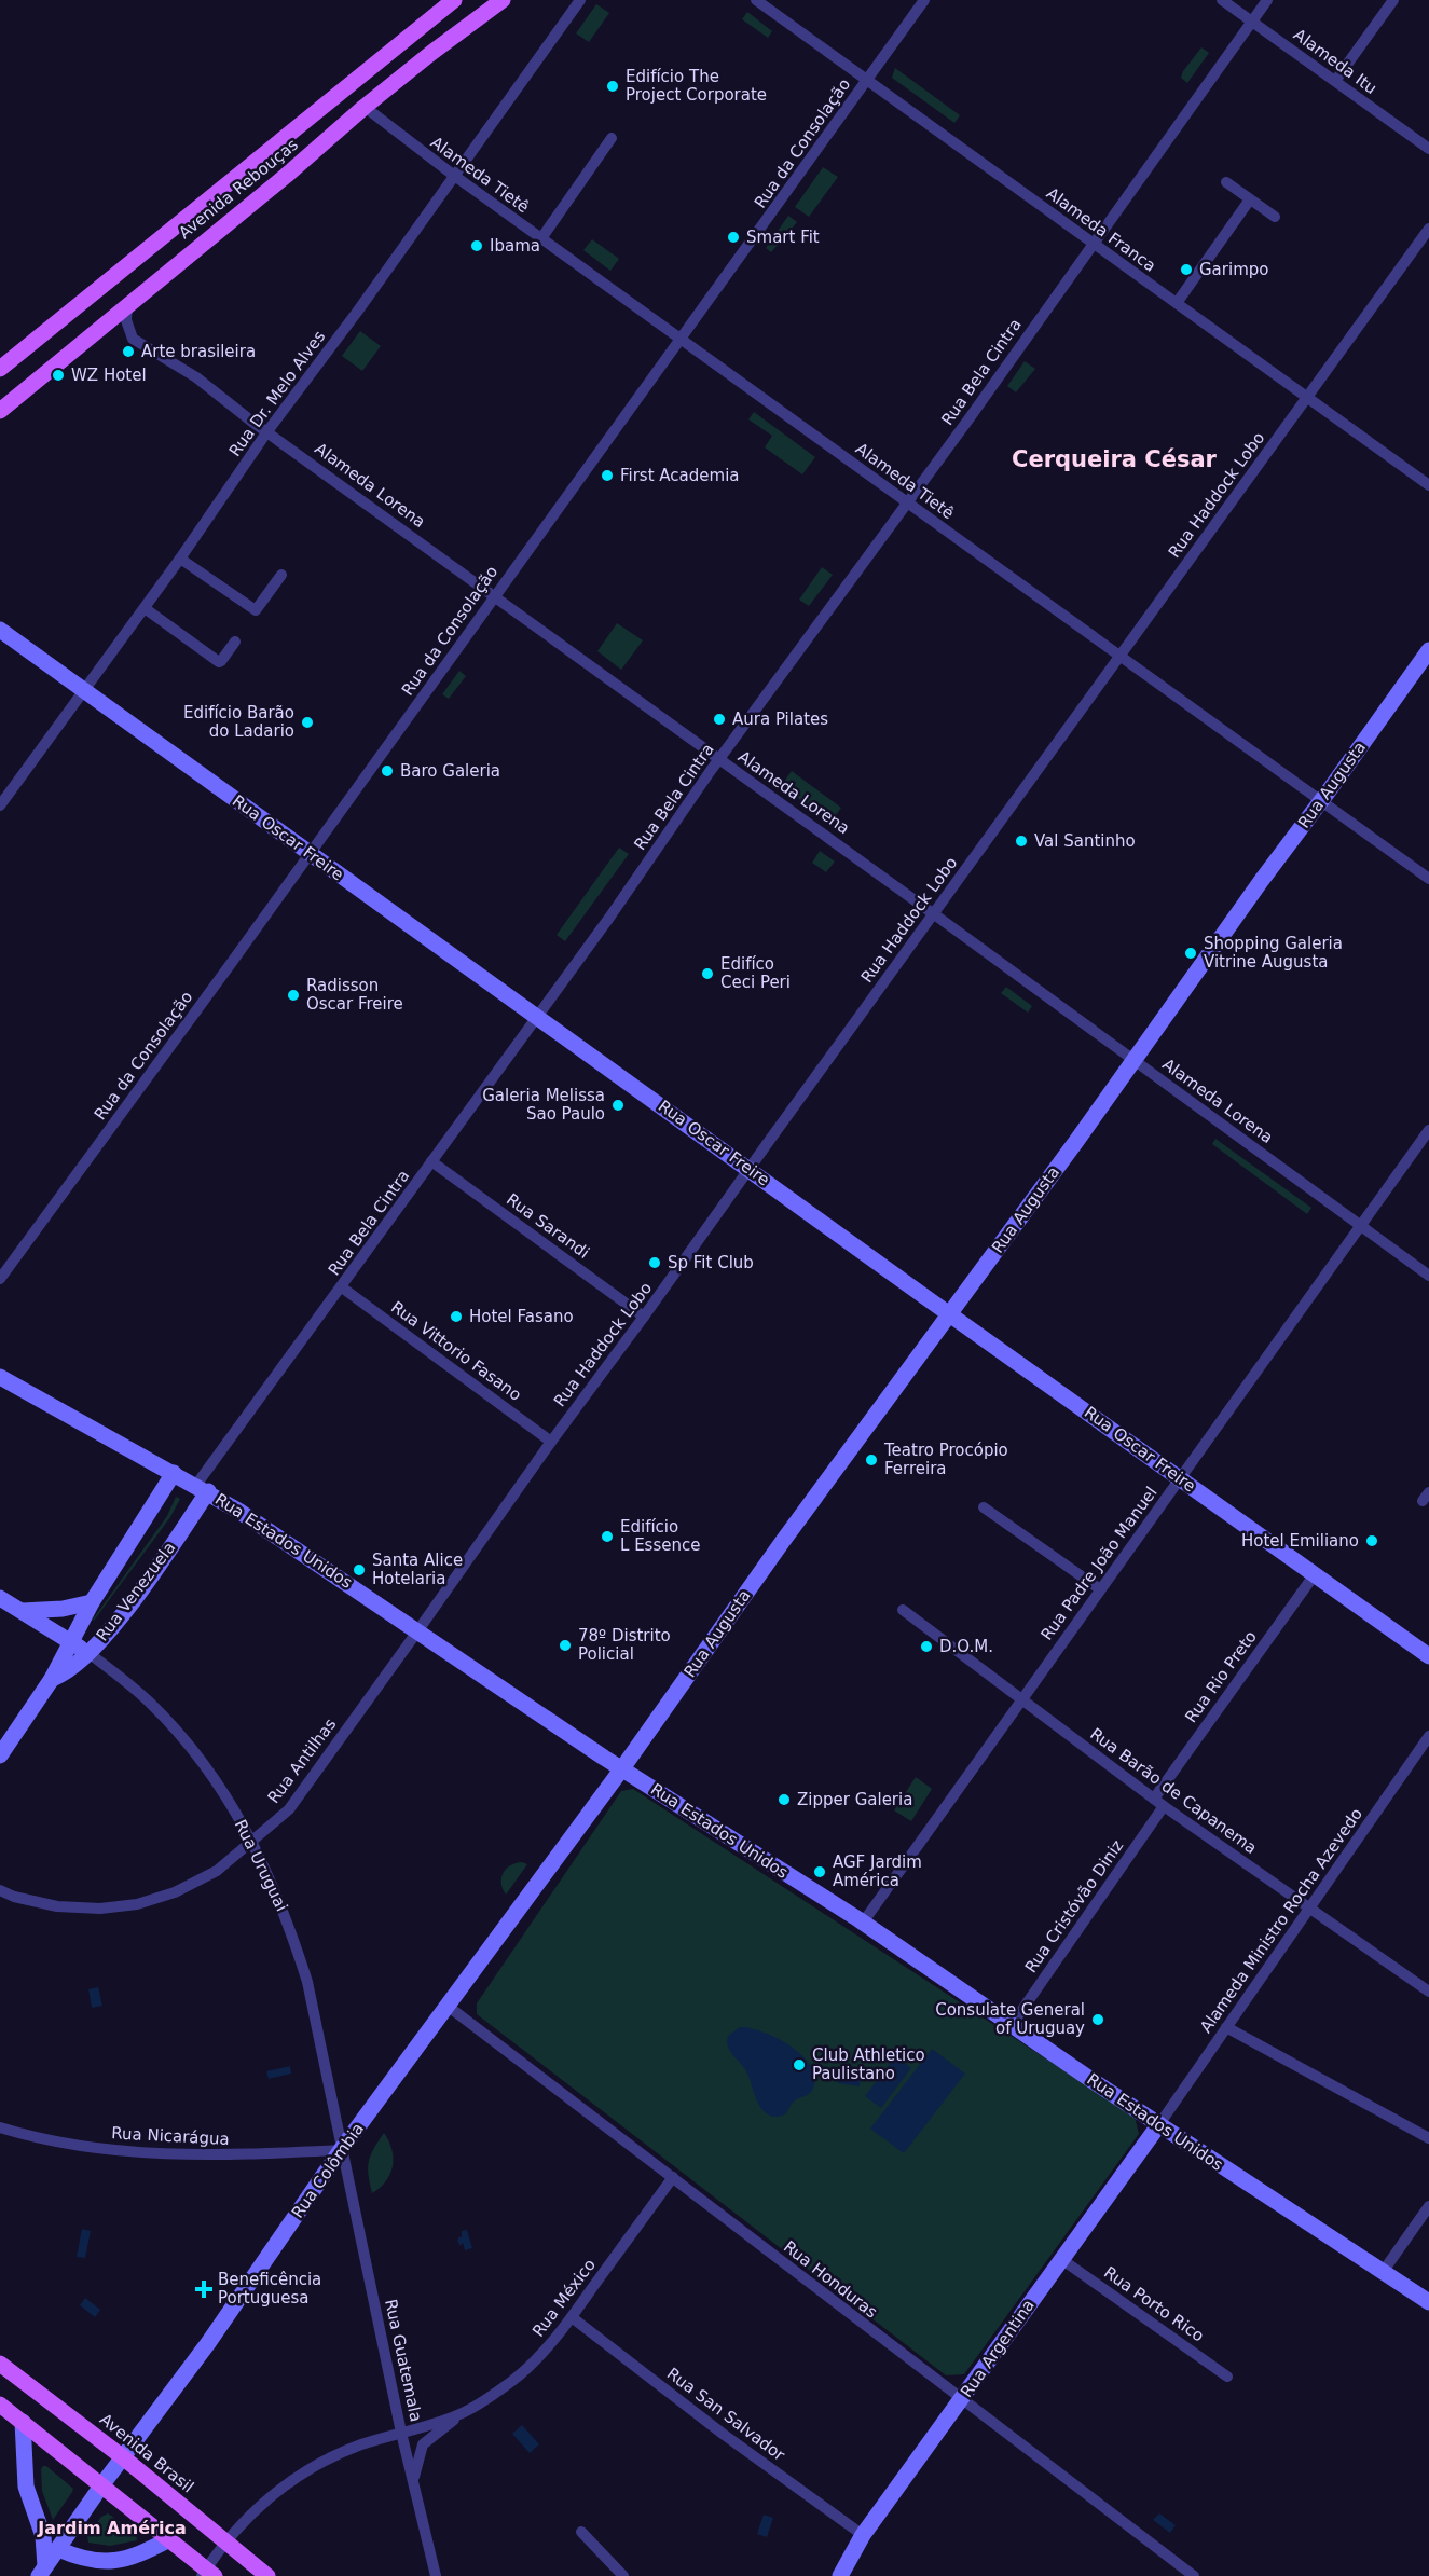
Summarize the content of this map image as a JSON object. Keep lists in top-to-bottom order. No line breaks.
{"streets":{"main road":["Avenida Rebouças","Rua Augusta","Rua Oscar Freire","Rua Estados Unidos","Rua Venezuela","Rua Uruguai","Rua Colômbia","Rua Argentina","Avenida Brasil"],"street":["Alameda Itu","Rua da Consolação","Alameda Tietê","Alameda Franca","Rua Bela Cintra","Rua Dr. Melo Alves","Alameda Lorena","Rua Haddock Lobo","Rua Sarandi","Rua Vittorio Fasano","Rua Padre João Manuel","Rua Rio Preto","Rua Antilhas","Rua Barão de Capanema","Rua Cristóvão Diniz","Alameda Ministro Rocha Azevedo","Rua Nicarágua","Rua Honduras","Rua México","Rua Porto Rico","Rua Guatemala","Rua San Salvador"]},"crossings":[["Alameda Itu","Rua Bela Cintra"],["Rua da Consolação","Alameda Tietê"],["Rua da Consolação","Alameda Franca"],["Rua da Consolação","Alameda Lorena"],["Rua da Consolação","Rua Oscar Freire"],["Alameda Tietê","Avenida Rebouças"],["Alameda Tietê","Rua Bela Cintra"],["Alameda Tietê","Rua Dr. Melo Alves"],["Alameda Tietê","Rua Haddock Lobo"],["Alameda Tietê","Rua Augusta"],["Avenida Rebouças","Alameda Lorena"],["Alameda Franca","Rua Bela Cintra"],["Alameda Franca","Rua Haddock Lobo"],["Rua Bela Cintra","Alameda Lorena"],["Rua Bela Cintra","Rua Oscar Freire"],["Rua Bela Cintra","Rua Sarandi"],["Rua Bela Cintra","Rua Vittorio Fasano"],["Rua Bela Cintra","Rua Estados Unidos"],["Rua Bela Cintra","Rua Venezuela"],["Rua Dr. Melo Alves","Alameda Lorena"],["Rua Dr. Melo Alves","Rua Oscar Freire"],["Alameda Lorena","Rua Haddock Lobo"],["Alameda Lorena","Rua Augusta"],["Alameda Lorena","Rua Padre João Manuel"],["Rua Haddock Lobo","Rua Oscar Freire"],["Rua Haddock Lobo","Rua Sarandi"],["Rua Haddock Lobo","Rua Vittorio Fasano"],["Rua Haddock Lobo","Rua Estados Unidos"],["Rua Haddock Lobo","Rua Antilhas"],["Rua Augusta","Rua Oscar Freire"],["Rua Augusta","Rua Estados Unidos"],["Rua Augusta","Rua Colômbia"],["Rua Oscar Freire","Rua Padre João Manuel"],["Rua Oscar Freire","Rua Rio Preto"],["Rua Estados Unidos","Rua Padre João Manuel"],["Rua Estados Unidos","Rua Venezuela"],["Rua Estados Unidos","Rua Antilhas"],["Rua Estados Unidos","Rua Cristóvão Diniz"],["Rua Estados Unidos","Alameda Ministro Rocha Azevedo"],["Rua Estados Unidos","Rua Colômbia"],["Rua Estados Unidos","Rua Argentina"],["Rua Padre João Manuel","Rua Barão de Capanema"],["Rua Venezuela","Rua Uruguai"],["Rua Rio Preto","Rua Barão de Capanema"],["Rua Rio Preto","Rua Cristóvão Diniz"],["Rua Antilhas","Rua Uruguai"],["Rua Barão de Capanema","Rua Cristóvão Diniz"],["Rua Barão de Capanema","Alameda Ministro Rocha Azevedo"],["Rua Uruguai","Rua Nicarágua"],["Rua Uruguai","Rua Colômbia"],["Rua Uruguai","Rua Guatemala"],["Alameda Ministro Rocha Azevedo","Rua Argentina"],["Rua Nicarágua","Rua Colômbia"],["Rua Nicarágua","Rua Guatemala"],["Rua Colômbia","Rua Honduras"],["Rua Colômbia","Rua Guatemala"],["Rua Colômbia","Avenida Brasil"],["Rua Honduras","Rua México"],["Rua Honduras","Rua Argentina"],["Rua México","Rua Guatemala"],["Rua México","Rua San Salvador"],["Rua México","Avenida Brasil"],["Rua Porto Rico","Rua Argentina"],["Rua Argentina","Rua San Salvador"]],"districts":["Cerqueira César","Jardim América"],"places":{"other":["Edifício The Project Corporate","Smart Fit","Ibama","Garimpo","Arte brasileira","WZ Hotel","First Academia","Aura Pilates","Edifício Barão do Ladario","Baro Galeria","Val Santinho","Shopping Galeria Vitrine Augusta","Edifíco Ceci Peri","Radisson Oscar Freire","Galeria Melissa Sao Paulo","Sp Fit Club","Hotel Fasano","Teatro Procópio Ferreira","Edifício L Essence","Hotel Emiliano","Santa Alice Hotelaria","78º Distrito Policial","D.O.M.","Zipper Galeria","AGF Jardim América","Consulate General of Uruguay","Club Athletico Paulistano"],"health":["Beneficência Portuguesa"]}}
